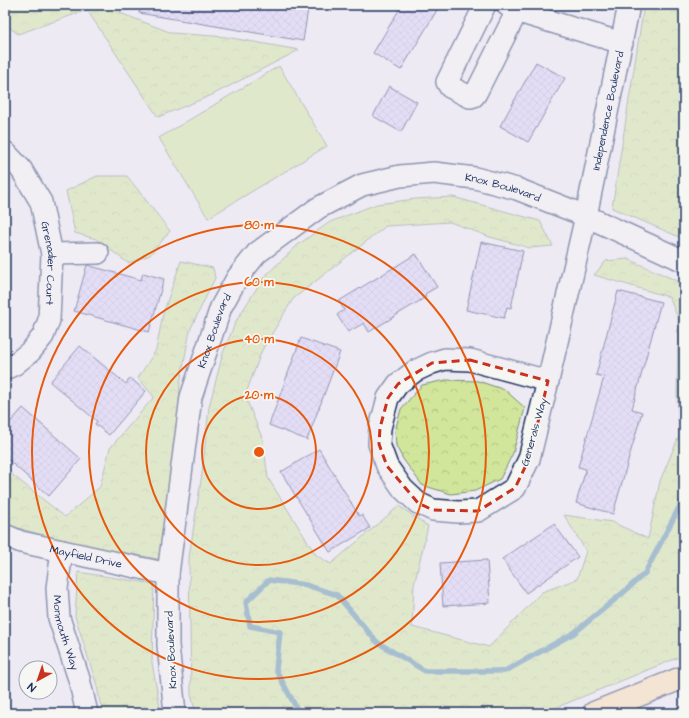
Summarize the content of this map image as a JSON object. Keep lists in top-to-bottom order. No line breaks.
{"streets":{"street":["Independence Boulevard","Knox Boulevard","Grenadier Court","Generals Way","Mayfield Drive","Monmouth Way"]},"crossings":[["Independence Boulevard","Knox Boulevard"],["Independence Boulevard","Generals Way"],["Knox Boulevard","Generals Way"],["Knox Boulevard","Mayfield Drive"],["Mayfield Drive","Monmouth Way"]],"north":"bottom left","rings":["80 m","60 m","40 m","20 m"]}
